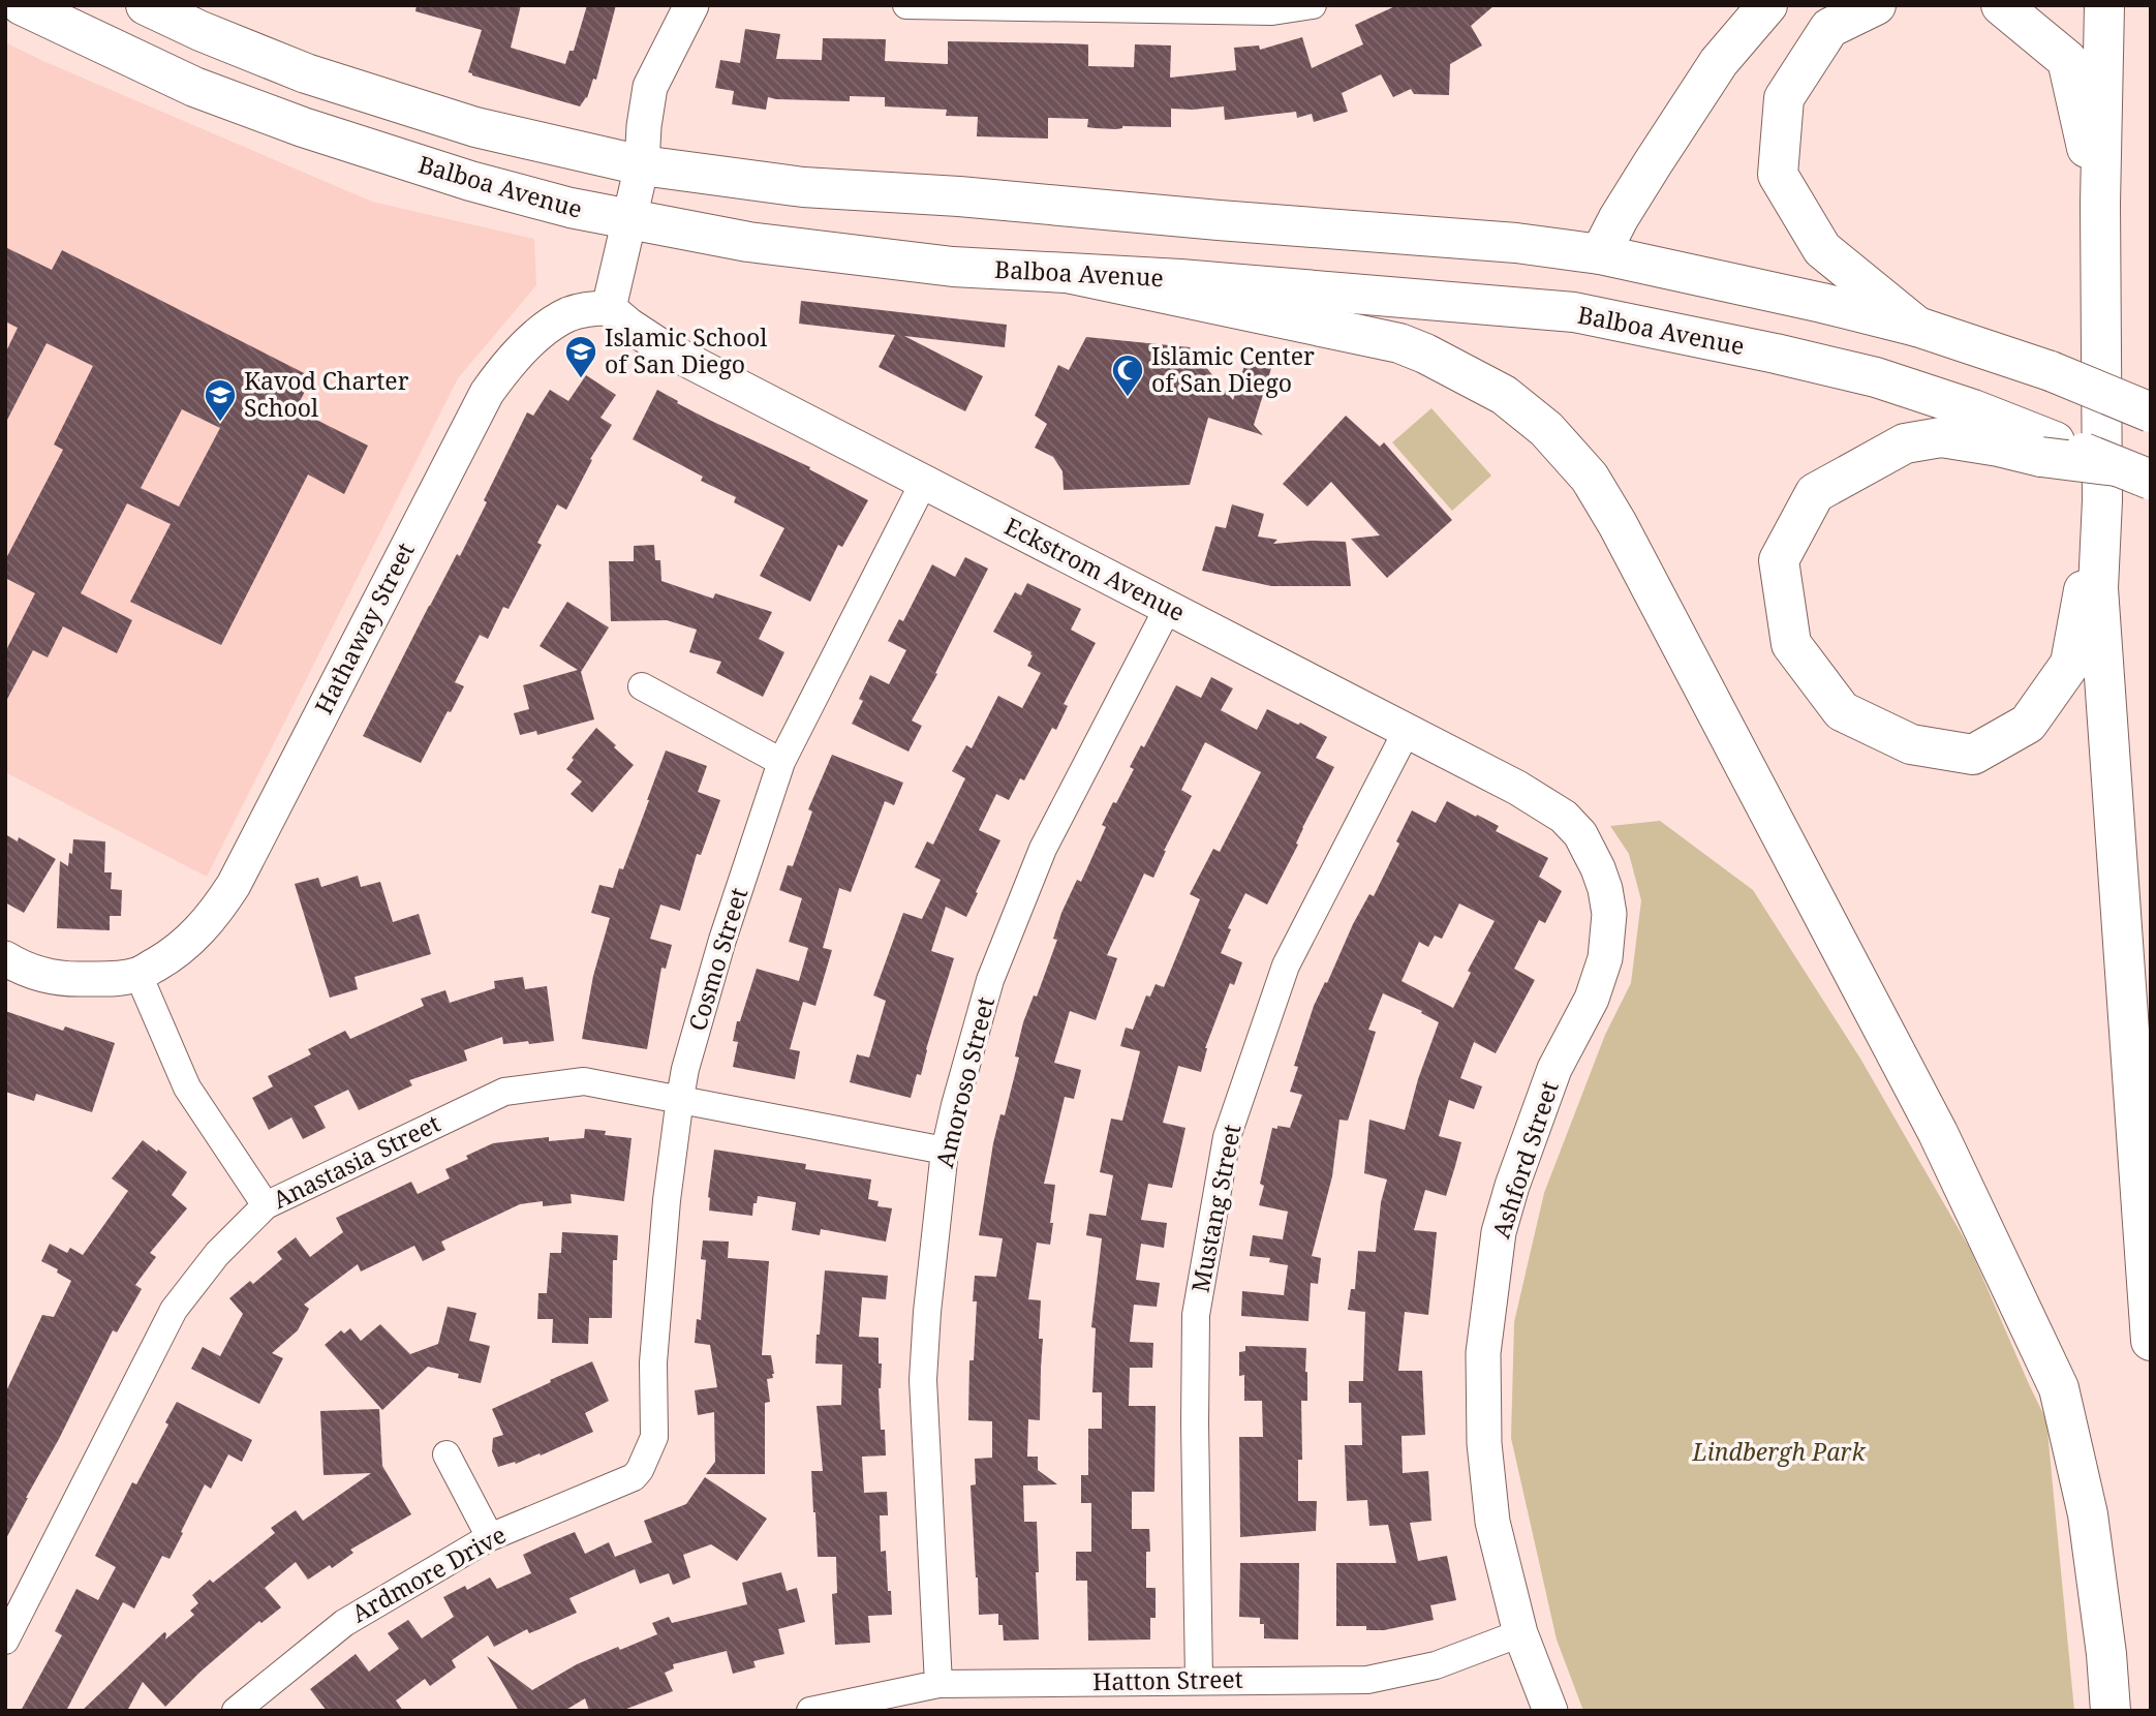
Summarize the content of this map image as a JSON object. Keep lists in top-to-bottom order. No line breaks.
{"streets":{"main road":["Balboa Avenue"],"street":["Eckstrom Avenue","Hathaway Street","Cosmo Street","Amoroso Street","Ashford Street","Anastasia Street","Mustang Street","Ardmore Drive","Hatton Street"]},"crossings":[["Eckstrom Avenue","Hathaway Street"],["Eckstrom Avenue","Cosmo Street"],["Eckstrom Avenue","Amoroso Street"],["Eckstrom Avenue","Ashford Street"],["Eckstrom Avenue","Mustang Street"],["Cosmo Street","Anastasia Street"],["Cosmo Street","Ardmore Drive"],["Amoroso Street","Anastasia Street"],["Amoroso Street","Hatton Street"],["Ashford Street","Hatton Street"],["Mustang Street","Hatton Street"]],"parks":["Lindbergh Park"],"places":{"school or university":["Islamic School of San Diego","Kavod Charter School"],"mosque":["Islamic Center of San Diego"]}}
